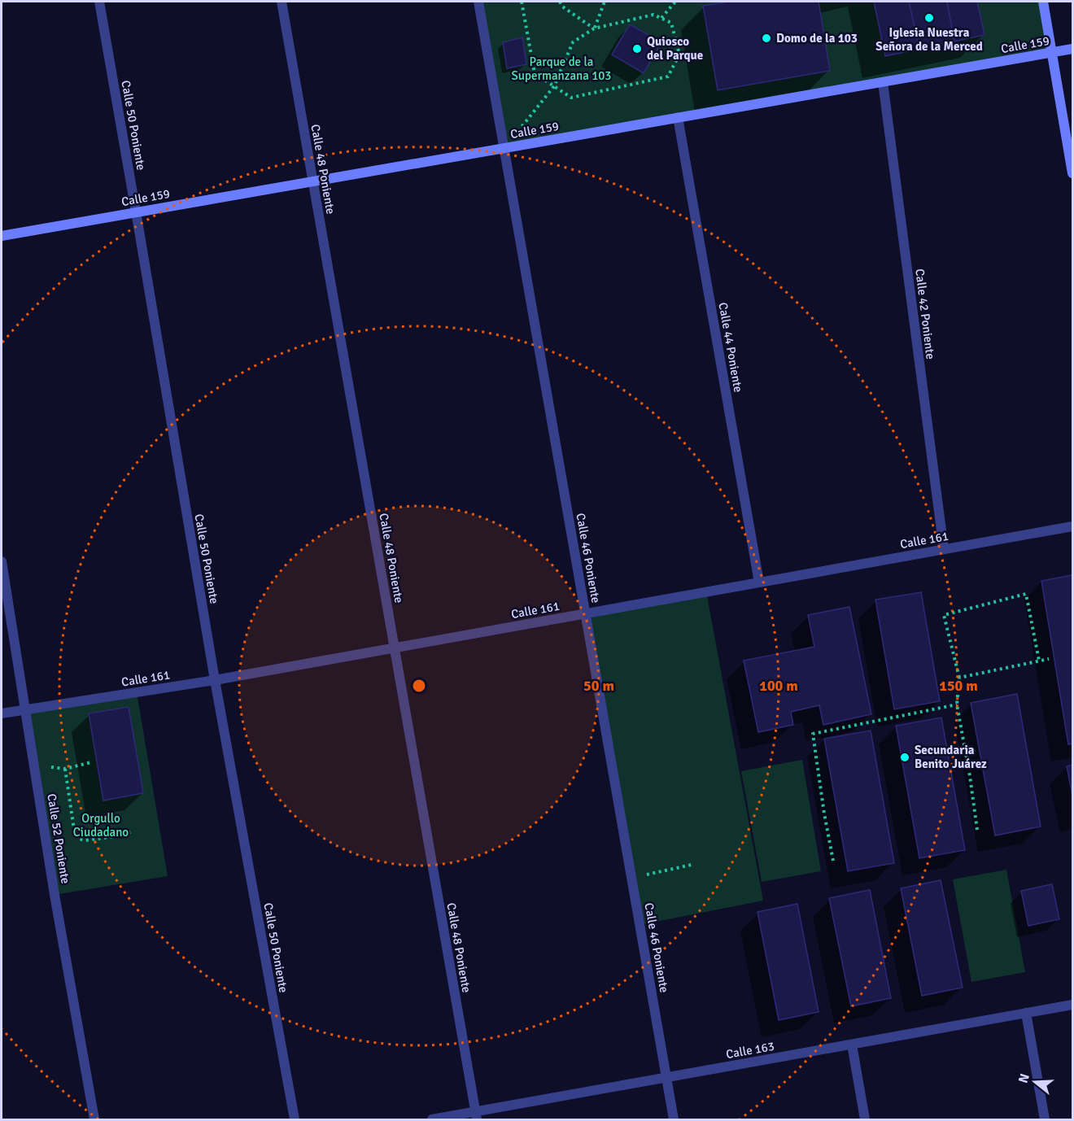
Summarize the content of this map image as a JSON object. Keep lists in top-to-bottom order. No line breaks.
{"streets":{"street":["Calle 159","Calle 50 Poniente","Calle 48 Poniente","Calle 42 Poniente","Calle 44 Poniente","Calle 161","Calle 46 Poniente","Calle 52 Poniente","Calle 163"]},"crossings":[["Calle 159","Calle 50 Poniente"],["Calle 159","Calle 48 Poniente"],["Calle 159","Calle 42 Poniente"],["Calle 159","Calle 44 Poniente"],["Calle 159","Calle 46 Poniente"],["Calle 50 Poniente","Calle 161"],["Calle 48 Poniente","Calle 161"],["Calle 48 Poniente","Calle 163"],["Calle 42 Poniente","Calle 161"],["Calle 44 Poniente","Calle 161"],["Calle 161","Calle 46 Poniente"],["Calle 161","Calle 52 Poniente"],["Calle 46 Poniente","Calle 163"]],"parks":["Parque de la Supermanzana 103","Orgullo Ciudadano"],"places":["Iglesia Nuestra Señora de la Merced","Domo de la 103","Quiosco del Parque","Secundaria Benito Juárez"],"north":"left","rings":["50 m","100 m","150 m"]}
